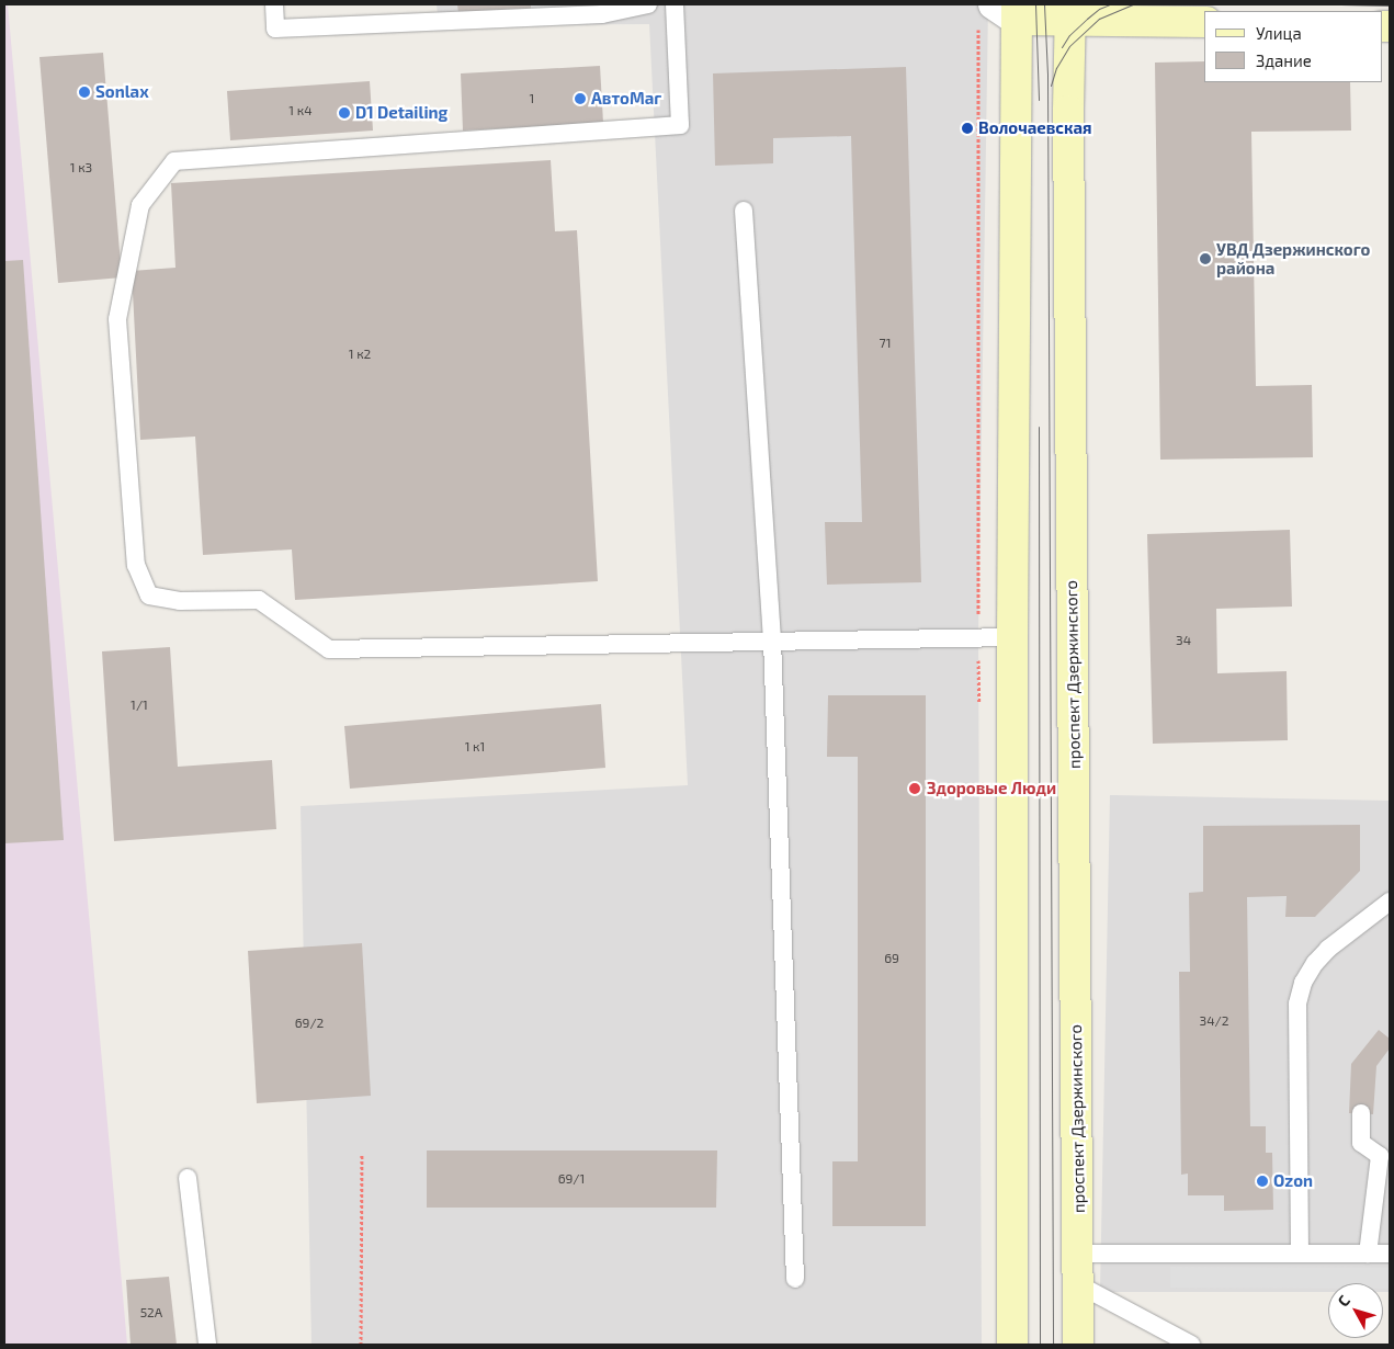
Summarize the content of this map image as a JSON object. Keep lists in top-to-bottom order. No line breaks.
{"streets":{"main road":["проспект Дзержинского"]},"places":["Sonlax","АвтоМаг","D1 Detailing","Волочаевская","УВД Дзержинского района","Здоровые Люди","Ozon"],"house_numbers":["1","1 к4","1 к3","71","1 к2","34","1/1","1 к1","69","34/2","69/2","69/1","52А"],"legend":["Улица","Здание"],"north":"top left"}
